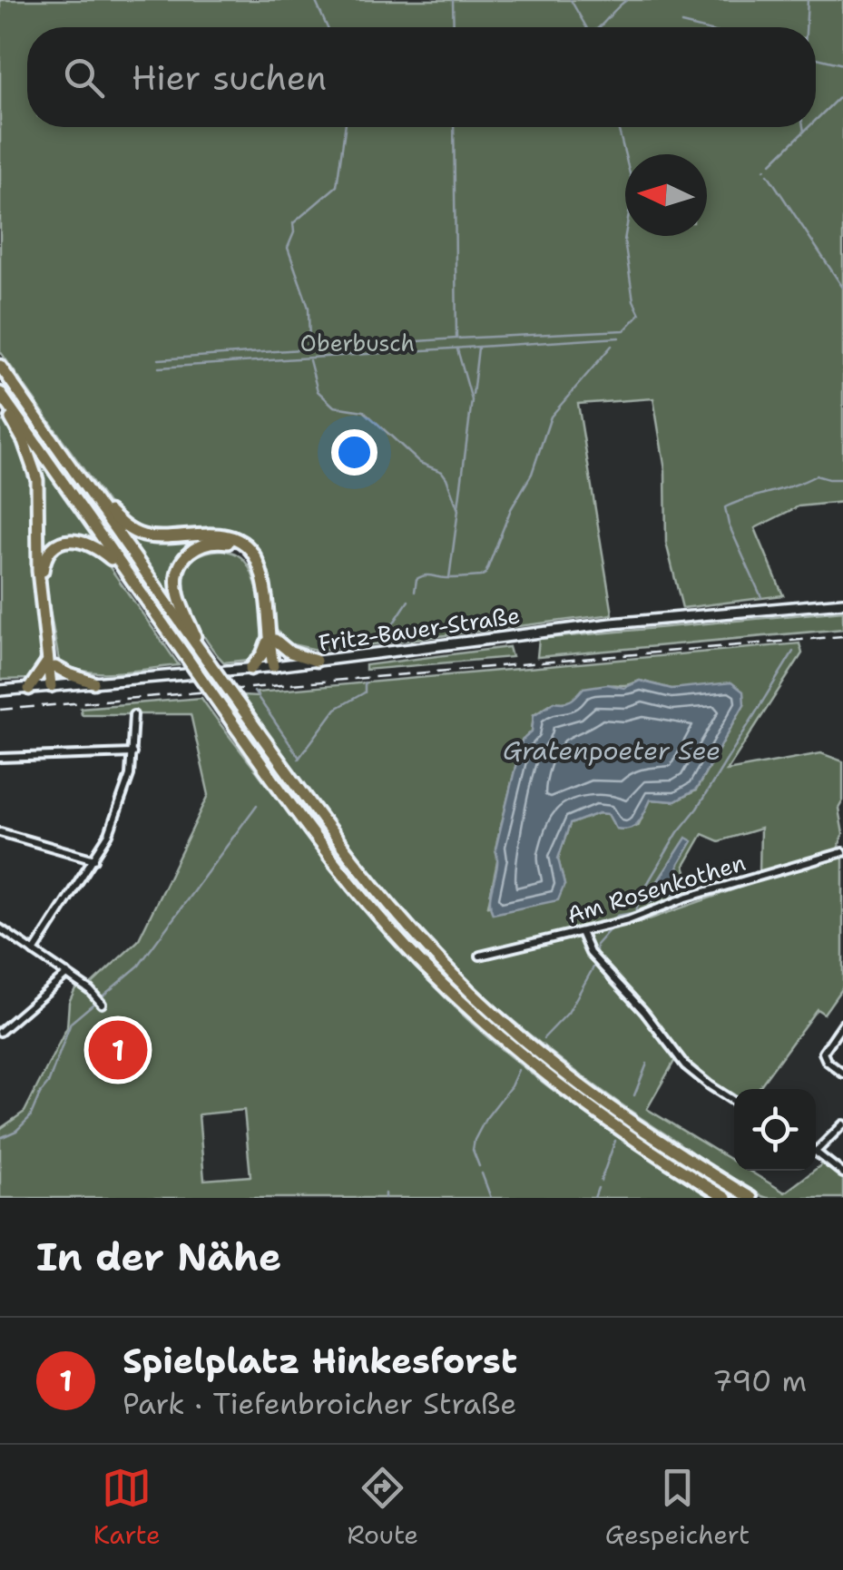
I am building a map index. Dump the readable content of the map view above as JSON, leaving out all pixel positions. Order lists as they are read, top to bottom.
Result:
{
  "streets": {
    "main road": ["Fritz-Bauer-Straße"],
    "street": ["Am Rosenkothen"]
  },
  "water": ["Gratenpoeter See"],
  "parks": ["Oberbusch"],
  "north": "left",
  "page": {
    "search": "Hier suchen",
    "pins": "1",
    "heading": "In der Nähe",
    "list": [
      {
        "mark": "1",
        "name": "Spielplatz Hinkesforst",
        "note": "Park · Tiefenbroicher Straße",
        "value": "790 m"
      }
    ],
    "nav": ["Karte", "Route", "Gespeichert"]
  }
}
